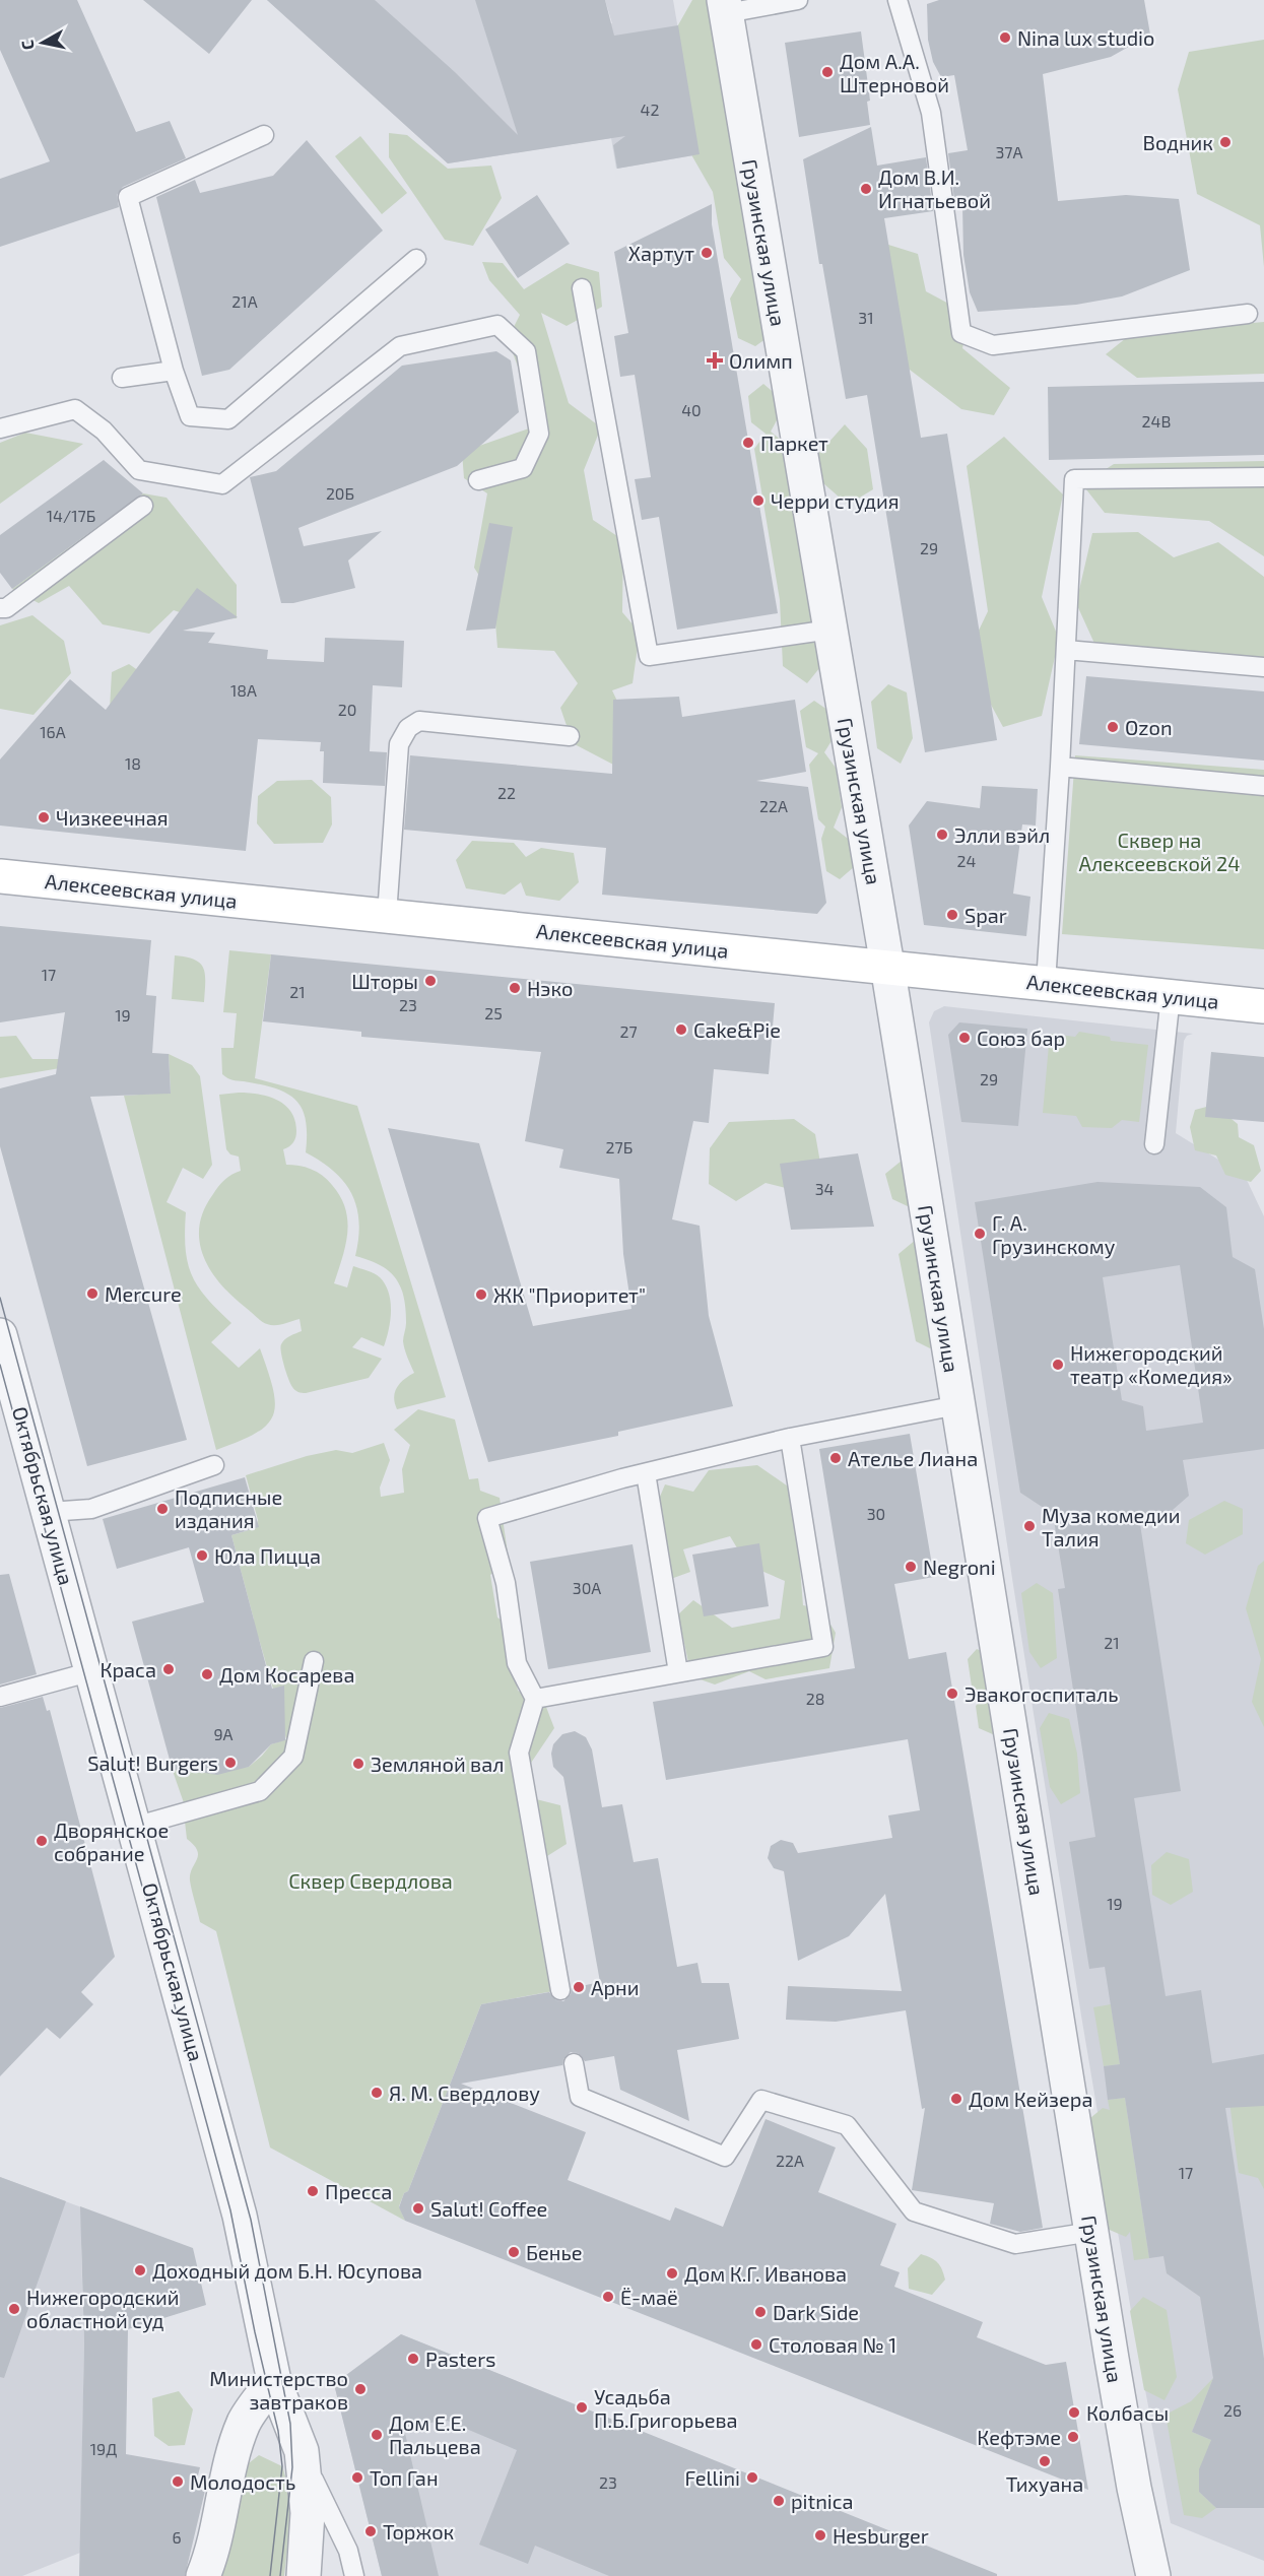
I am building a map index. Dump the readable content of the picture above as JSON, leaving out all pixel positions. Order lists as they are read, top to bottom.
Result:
{
  "streets": {
    "street": ["Грузинская улица", "Алексеевская улица", "Октябрьская улица"]
  },
  "crossings": [
    ["Грузинская улица", "Алексеевская улица"]
  ],
  "parks": ["Сквер на Алексеевской 24", "Сквер Свердлова"],
  "places": {
    "other": [
      "Nina lux studio",
      "Дом А.А. Штерновой",
      "Водник",
      "Дом В.И. Игнатьевой",
      "Хартут",
      "Паркет",
      "Черри студия",
      "Ozon",
      "Чизкеечная",
      "Элли вэйл",
      "Spar",
      "Шторы",
      "Нэко",
      "Cake&Pie",
      "Союз бар",
      "Г. А. Грузинскому",
      "Mercure",
      "ЖК \"Приоритет\"",
      "Нижегородский театр «Комедия»",
      "Ателье Лиана",
      "Подписные издания",
      "Муза комедии Талия",
      "Юла Пицца",
      "Negroni",
      "Краса",
      "Дом Косарева",
      "Эвакогоспиталь",
      "Salut! Burgers",
      "Земляной вал",
      "Дворянское собрание",
      "Арни",
      "Я. М. Свердлову",
      "Дом Кейзера",
      "Пресса",
      "Salut! Coffee",
      "Бенье",
      "Доходный дом Б.Н. Юсупова",
      "Дом К.Г. Иванова",
      "Ё-маё",
      "Нижегородский областной суд",
      "Dark Side",
      "Столовая № 1",
      "Pasters",
      "Министерство завтраков",
      "Усадьба П.Б.Григорьева",
      "Колбасы",
      "Дом Е.Е. Пальцева",
      "Кефтэме",
      "Тихуана",
      "Топ Ган",
      "Fellini",
      "Молодость",
      "pitnica",
      "Торжок",
      "Hesburger"
    ],
    "health": ["Олимп"]
  },
  "house_numbers": [
    "42",
    "37А",
    "21А",
    "31",
    "40",
    "24В",
    "20Б",
    "14/17Б",
    "29",
    "18А",
    "20",
    "16А",
    "18",
    "22",
    "22А",
    "24",
    "17",
    "21",
    "23",
    "25",
    "19",
    "27",
    "29",
    "27Б",
    "34",
    "30",
    "30А",
    "21",
    "28",
    "9А",
    "19",
    "22А",
    "17",
    "26",
    "19Д",
    "23",
    "6"
  ],
  "north": "left"
}
